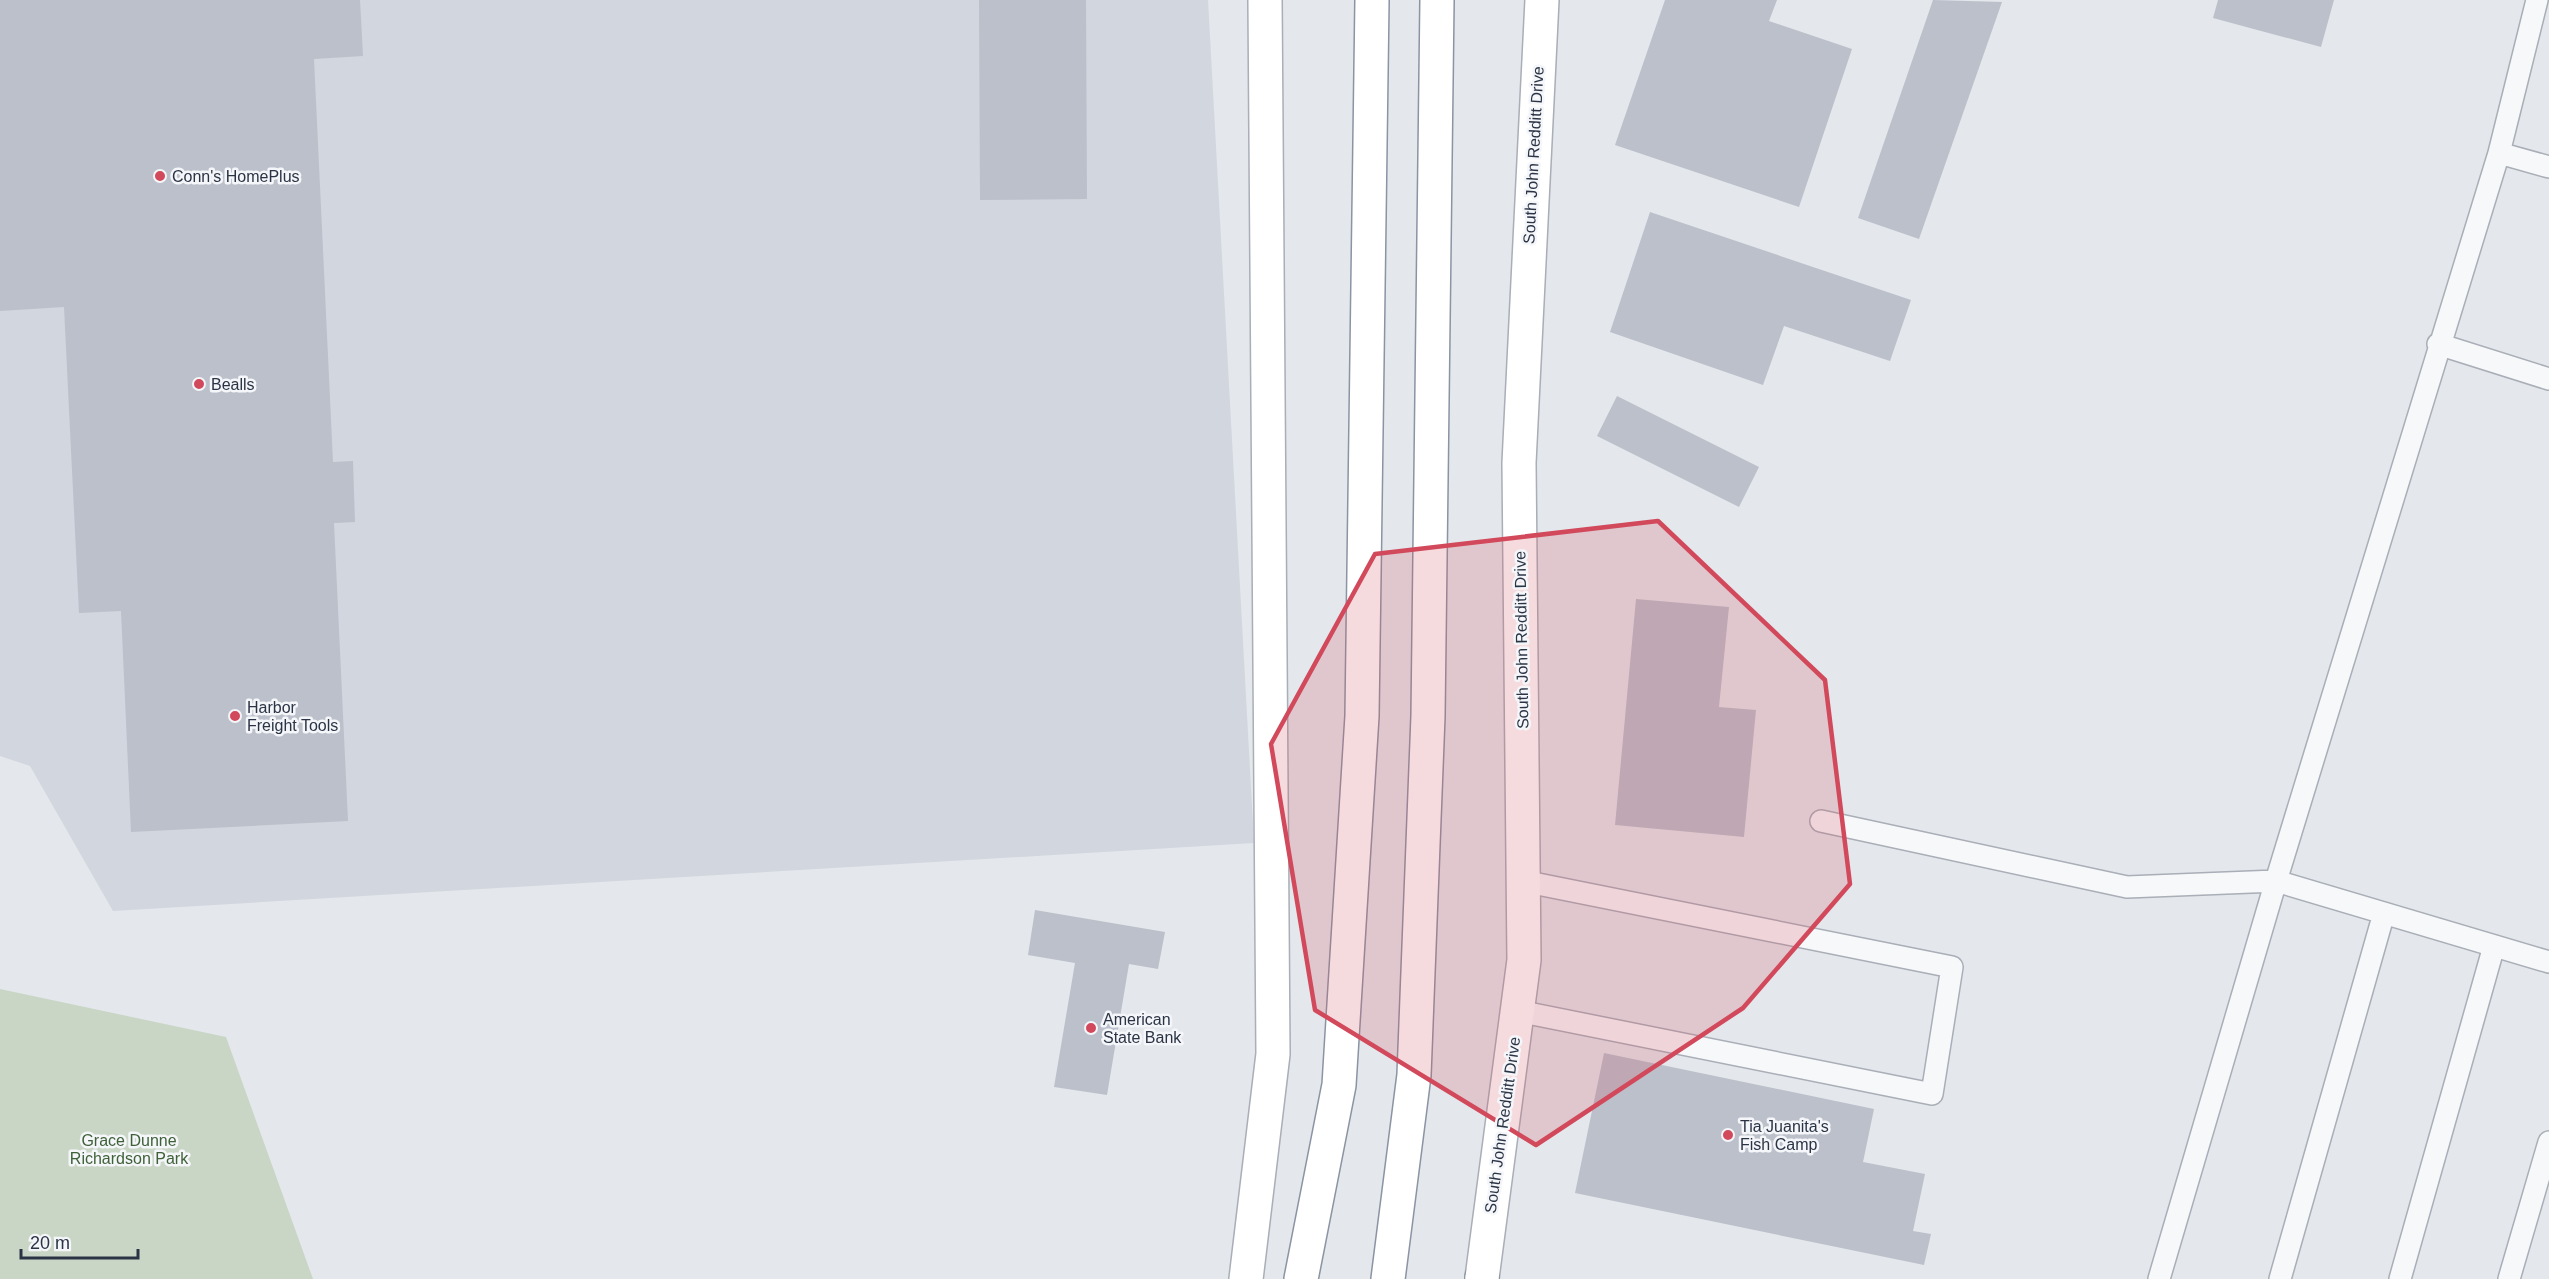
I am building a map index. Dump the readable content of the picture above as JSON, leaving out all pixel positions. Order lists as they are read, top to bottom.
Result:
{
  "streets": {
    "main road": ["South John Redditt Drive"]
  },
  "parks": ["Grace Dunne Richardson Park"],
  "places": [
    "Conn's HomePlus",
    "Bealls",
    "Harbor Freight Tools",
    "American State Bank",
    "Tia Juanita's Fish Camp"
  ],
  "scale_bar": "20 m"
}
